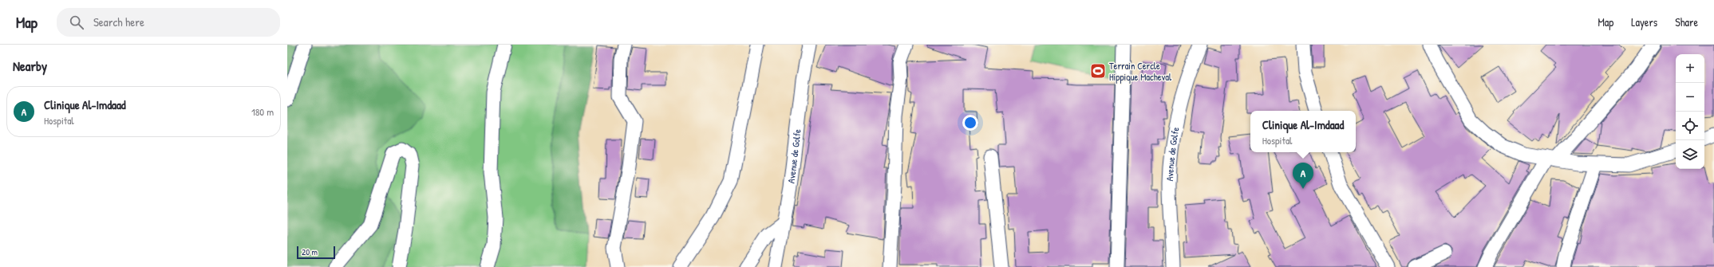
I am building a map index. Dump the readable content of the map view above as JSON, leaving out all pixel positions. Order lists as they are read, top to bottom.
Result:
{
  "streets": {
    "street": ["Avenue de Golfe"]
  },
  "places": {
    "sports": ["Terrain Cercle Hippique Macheval"]
  },
  "scale_bar": "20 m",
  "page": {
    "header": "Map",
    "search": "Search here",
    "nav": ["Map", "Layers", "Share"],
    "heading": "Nearby",
    "map_buttons": ["+", "−"],
    "list": [
      {
        "mark": "A",
        "name": "Clinique Al-Imdaad",
        "note": "Hospital",
        "value": "180 m"
      }
    ],
    "popup": ["Clinique Al-Imdaad", "Hospital"],
    "pins": "A",
    "scale": "20 m"
  }
}
